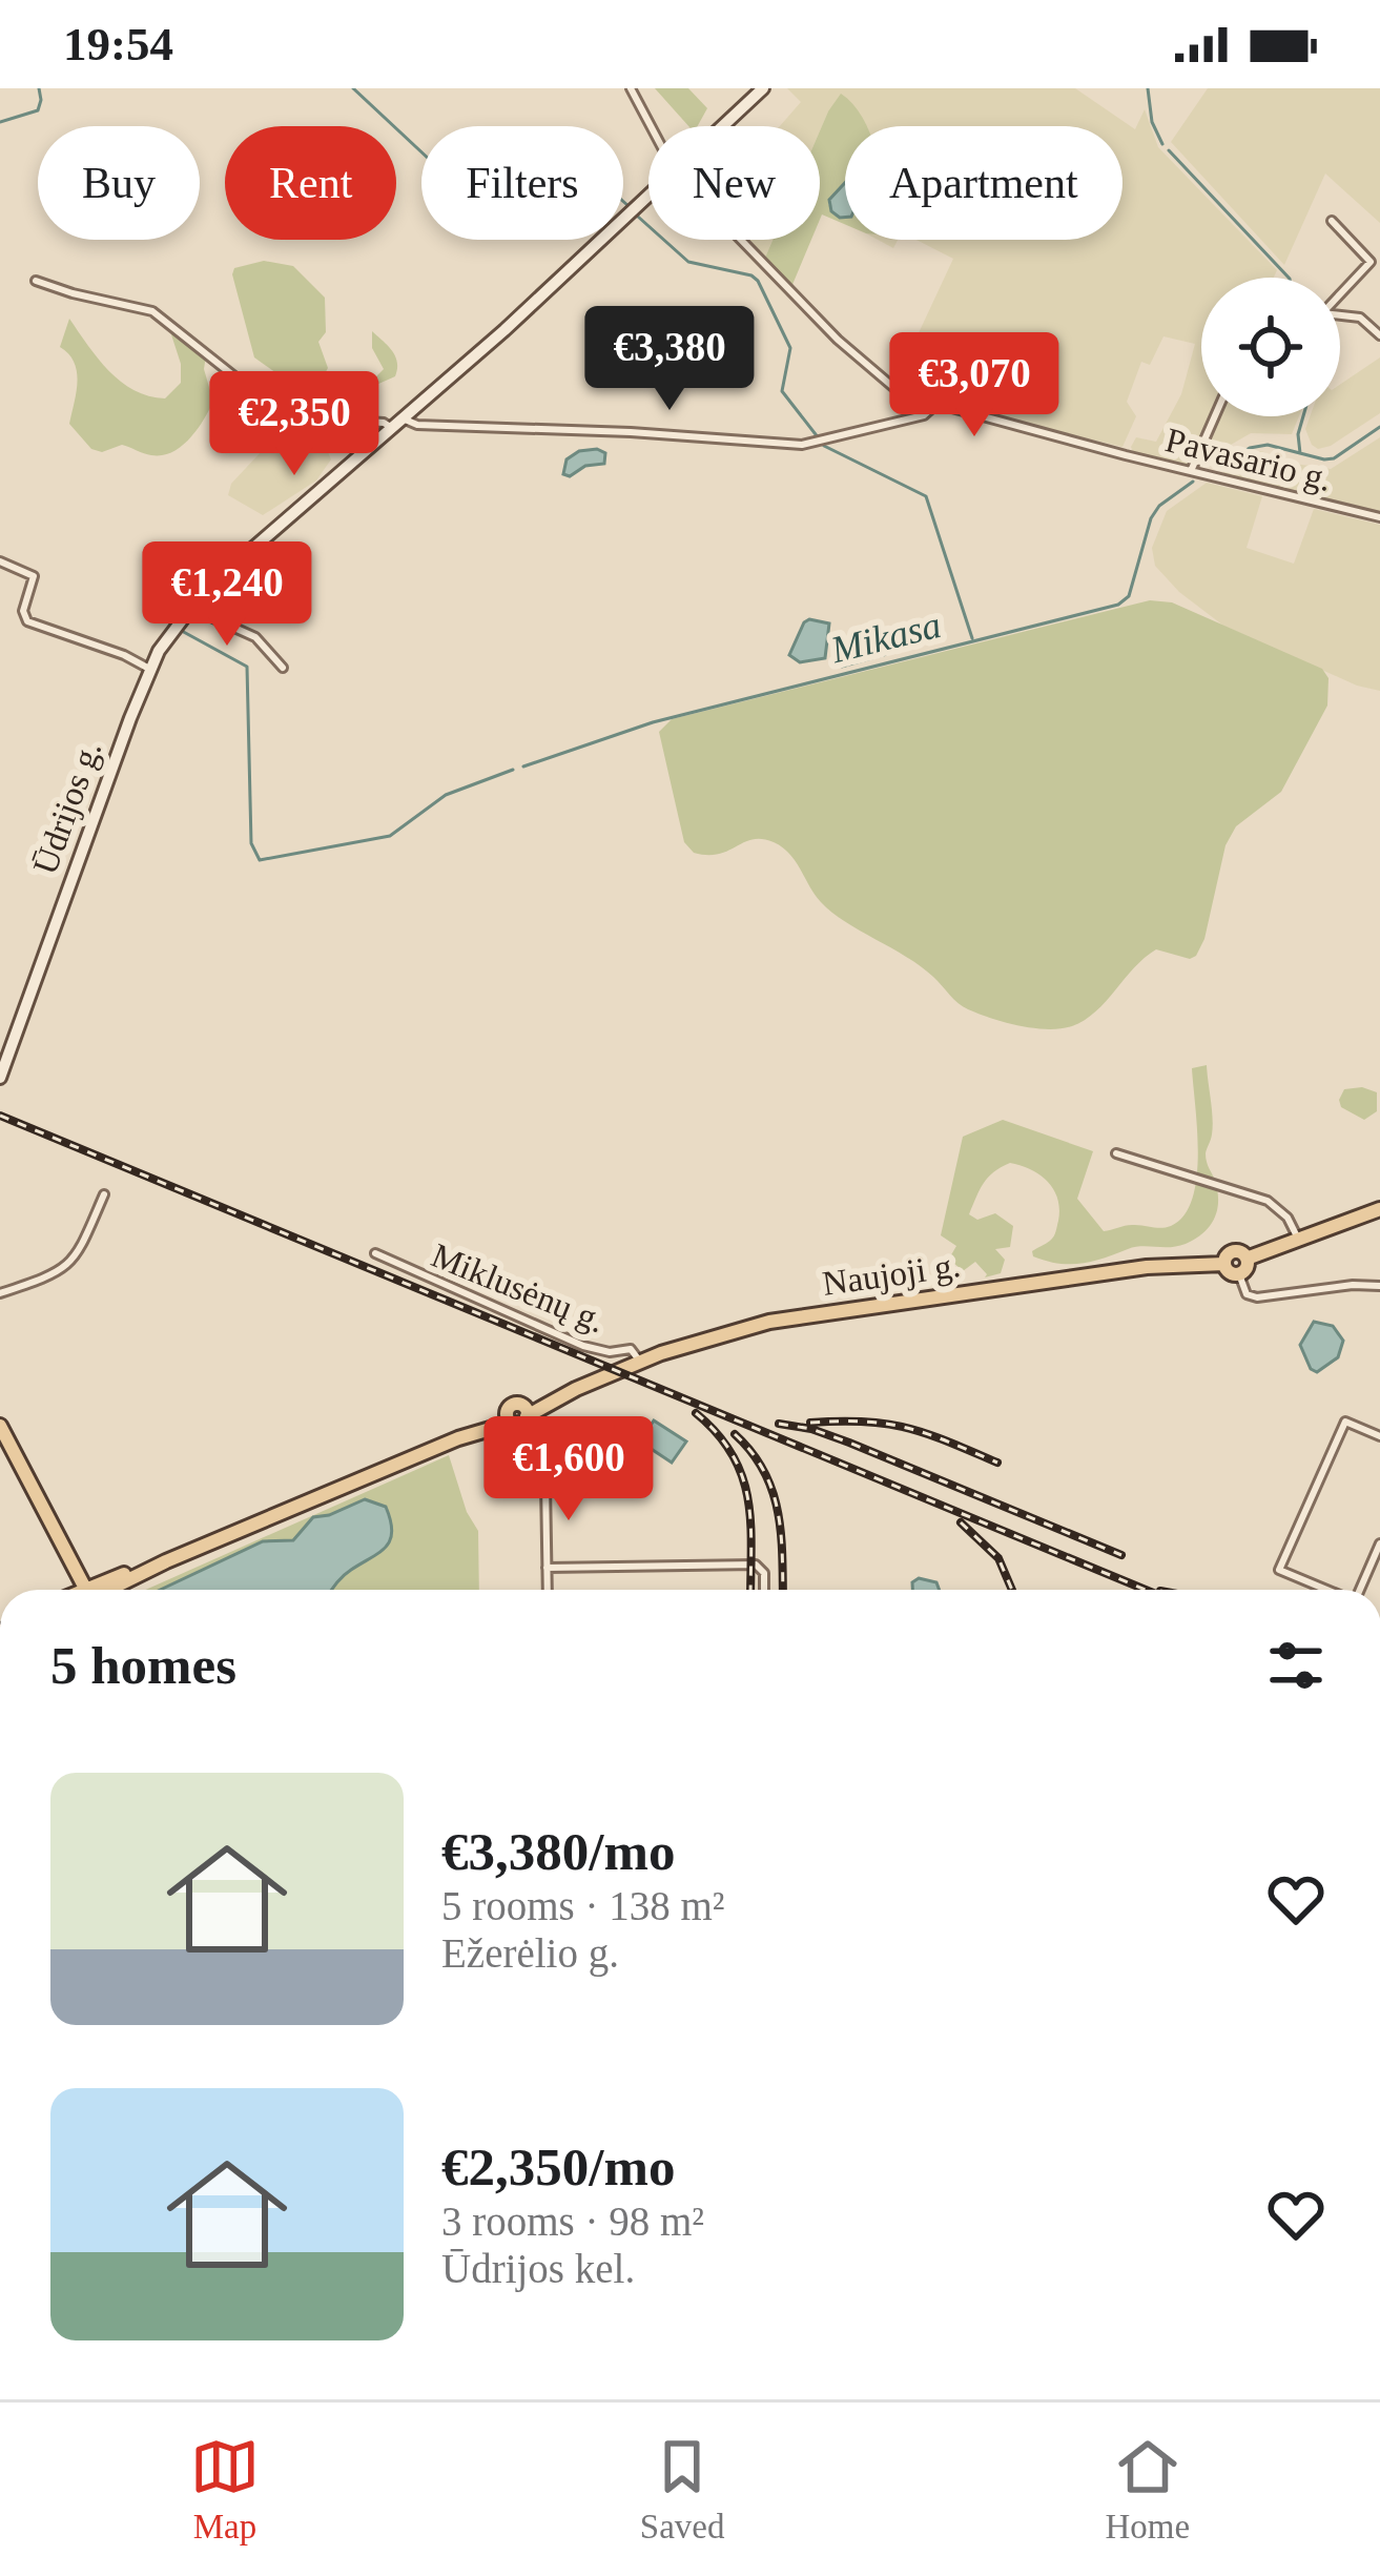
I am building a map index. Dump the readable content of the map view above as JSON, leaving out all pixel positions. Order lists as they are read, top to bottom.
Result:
{
  "streets": {
    "main road": ["Ūdrijos g.", "Naujoji g."],
    "street": ["Pavasario g.", "Miklusėnų g."]
  },
  "crossings": [
    ["Naujoji g.", "Miklusėnų g."]
  ],
  "water": ["Mikasa"],
  "page": {
    "status": "19:54",
    "chip": [
      "Buy",
      "Rent",
      "Filters",
      "New",
      "Apartment"
    ],
    "price": [
      "€3,380",
      "€3,070",
      "€2,350",
      "€1,240",
      "€1,600"
    ],
    "heading": "5 homes",
    "list": [
      {
        "name": "€3,380/mo",
        "note": "5 rooms · 138 m² · Ežerėlio g."
      },
      {
        "name": "€2,350/mo",
        "note": "3 rooms · 98 m² · Ūdrijos kel."
      }
    ],
    "tabs": ["Map", "Saved", "Home"]
  }
}
